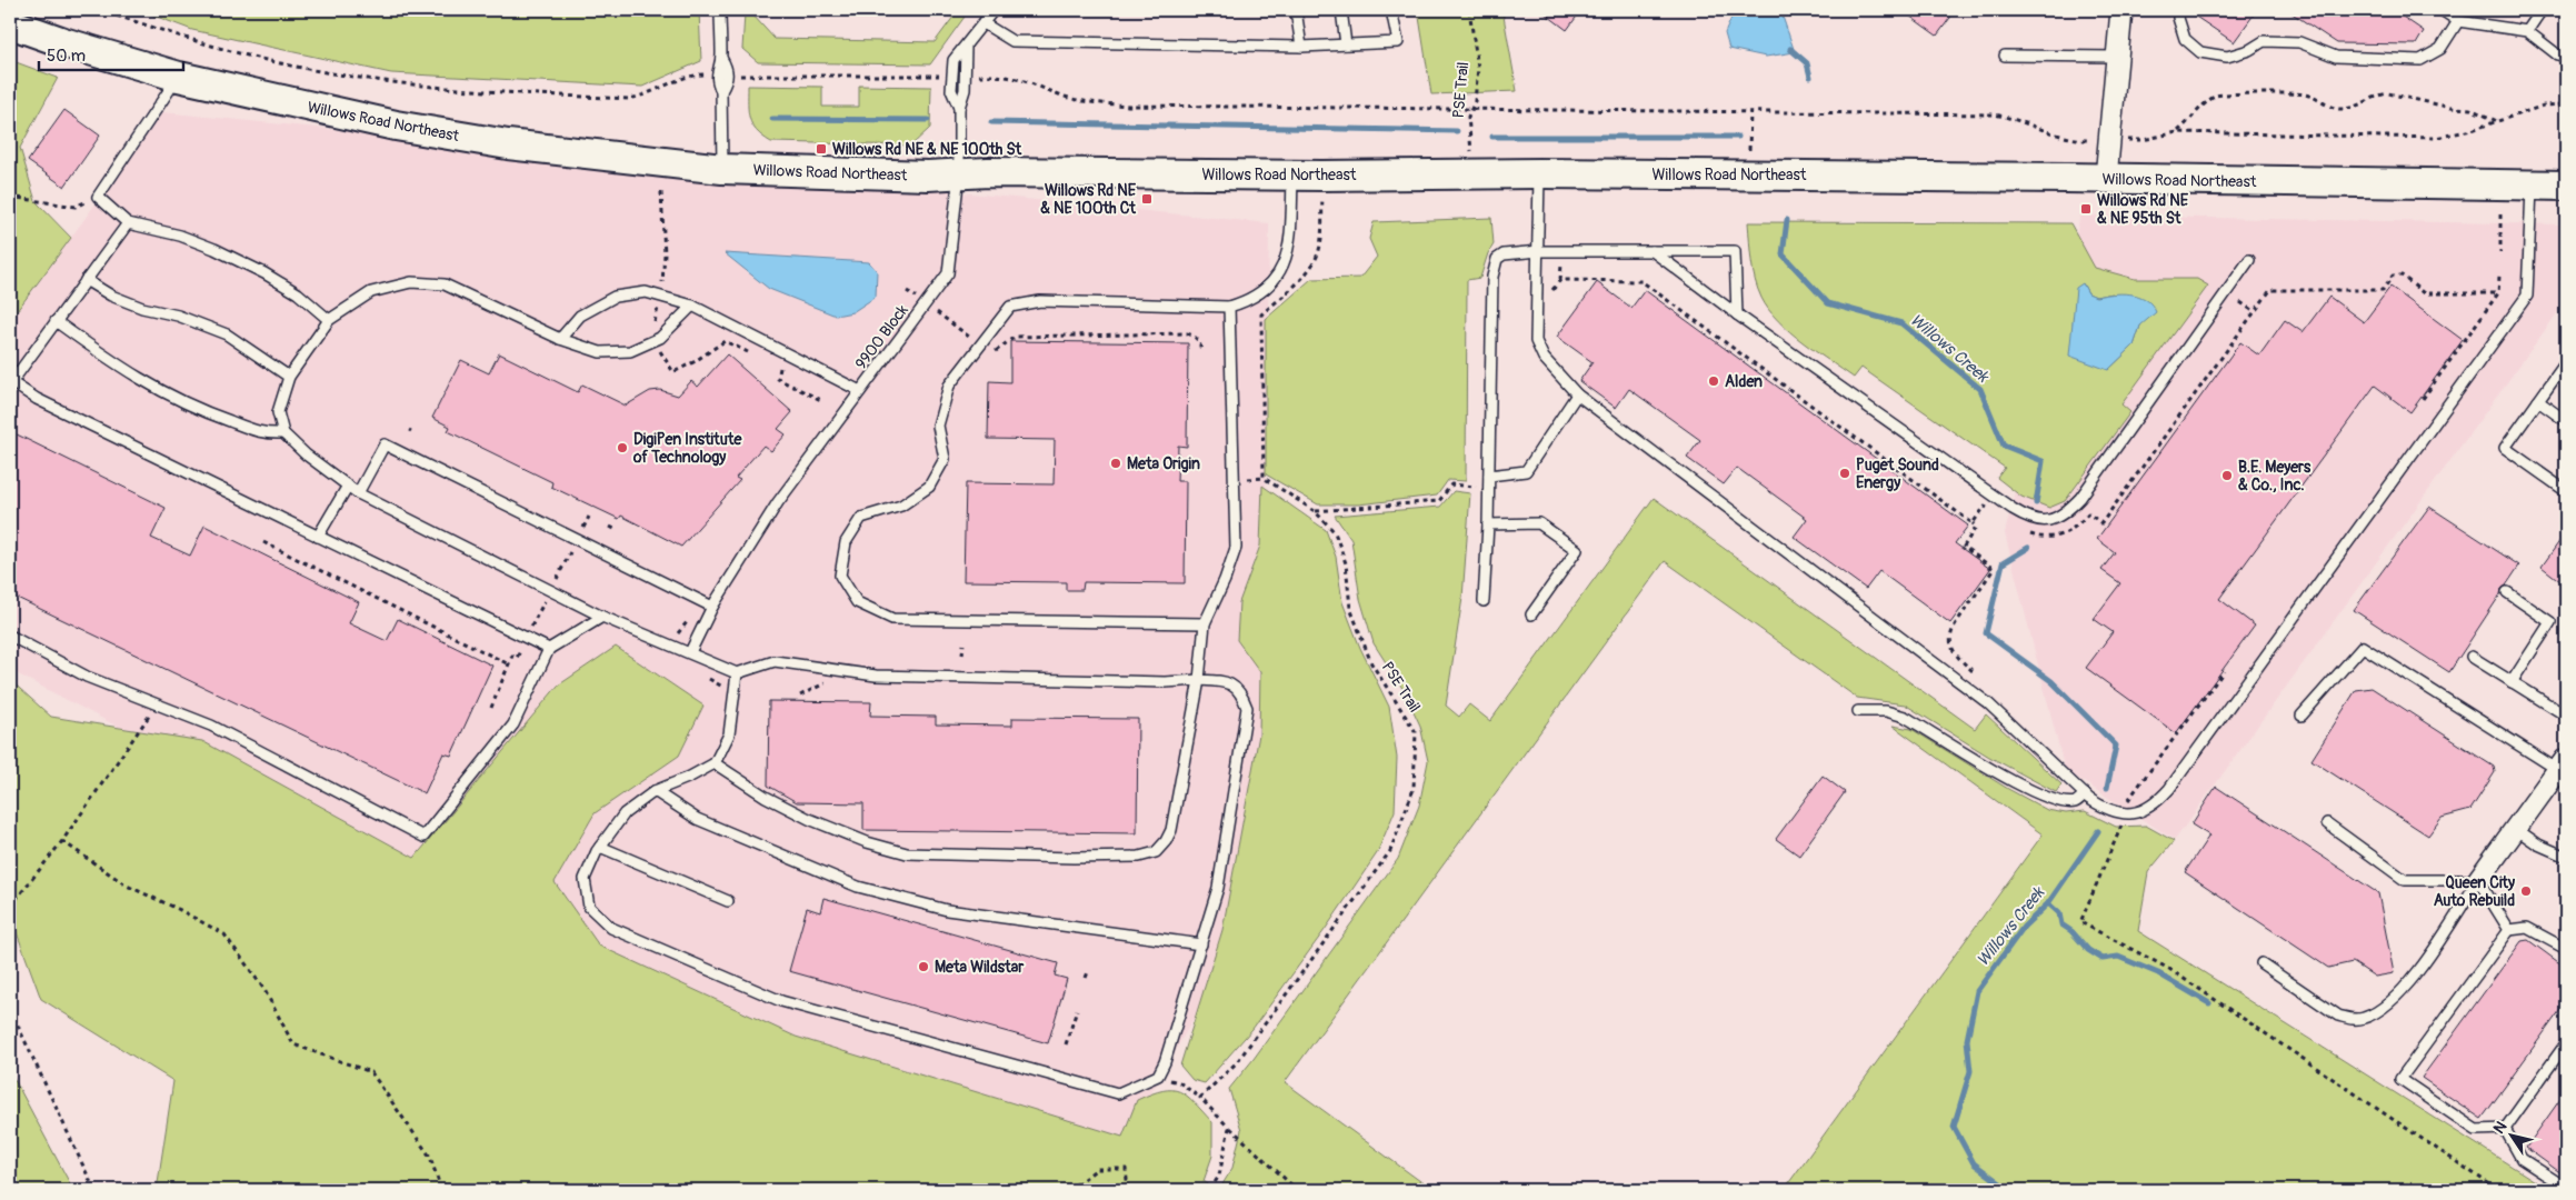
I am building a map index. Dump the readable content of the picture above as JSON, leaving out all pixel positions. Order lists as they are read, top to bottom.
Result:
{
  "streets": {
    "main road": ["Willows Road Northeast"],
    "lane": ["9900 Block"],
    "path": ["PSE Trail"]
  },
  "crossings": [
    ["PSE Trail", "Willows Road Northeast"],
    ["Willows Road Northeast", "9900 Block"]
  ],
  "water": ["Willows Creek"],
  "places": {
    "transit": ["Willows Rd NE & NE 100th St", "Willows Rd NE & NE 100th Ct", "Willows Rd NE & NE 95th St"],
    "other": [
      "Alden",
      "DigiPen Institute of Technology",
      "Meta Origin",
      "Puget Sound Energy",
      "B.E. Meyers & Co., Inc.",
      "Queen City Auto Rebuild",
      "Meta Wildstar"
    ]
  },
  "scale_bar": "50 m",
  "north": "top left"
}
